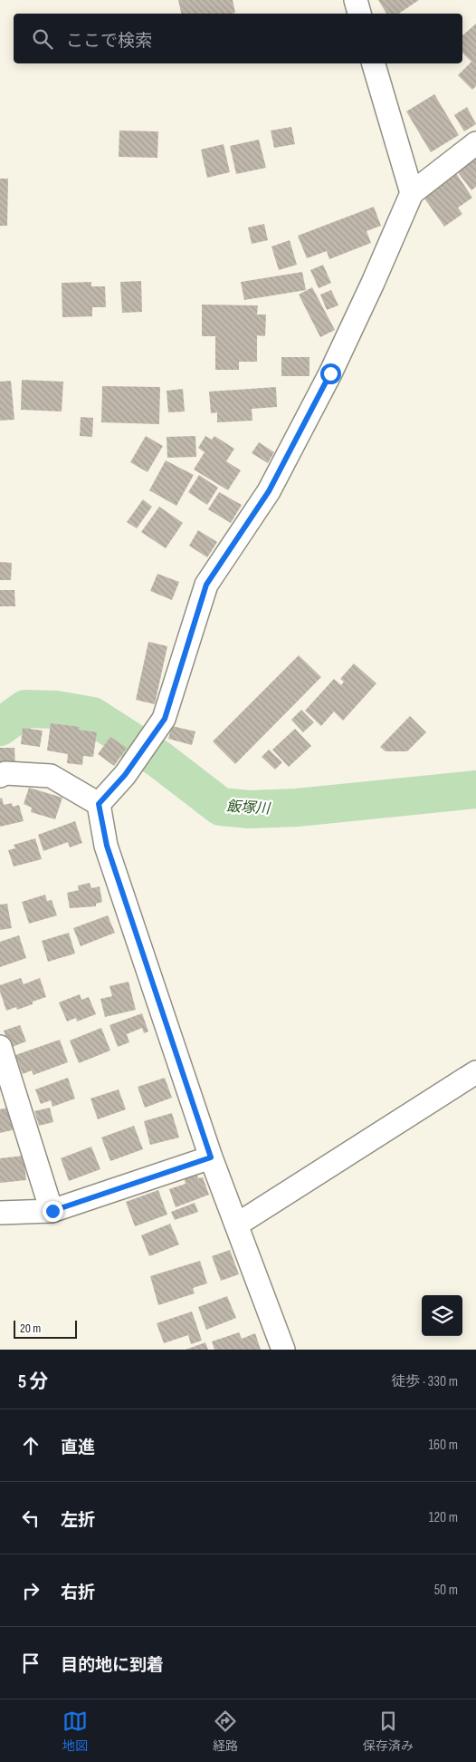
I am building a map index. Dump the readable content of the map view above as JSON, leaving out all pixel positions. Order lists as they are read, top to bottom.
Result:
{
  "water": ["飯塚川"],
  "scale_bar": "20 m",
  "page": {
    "search": "ここで検索",
    "scale": "20 m",
    "heading": ["5 分", "徒歩 · 330 m"],
    "list": [
      ["直進", "160 m"],
      ["左折", "120 m"],
      ["右折", "50 m"],
      "目的地に到着"
    ],
    "nav": ["地図", "経路", "保存済み"]
  }
}
